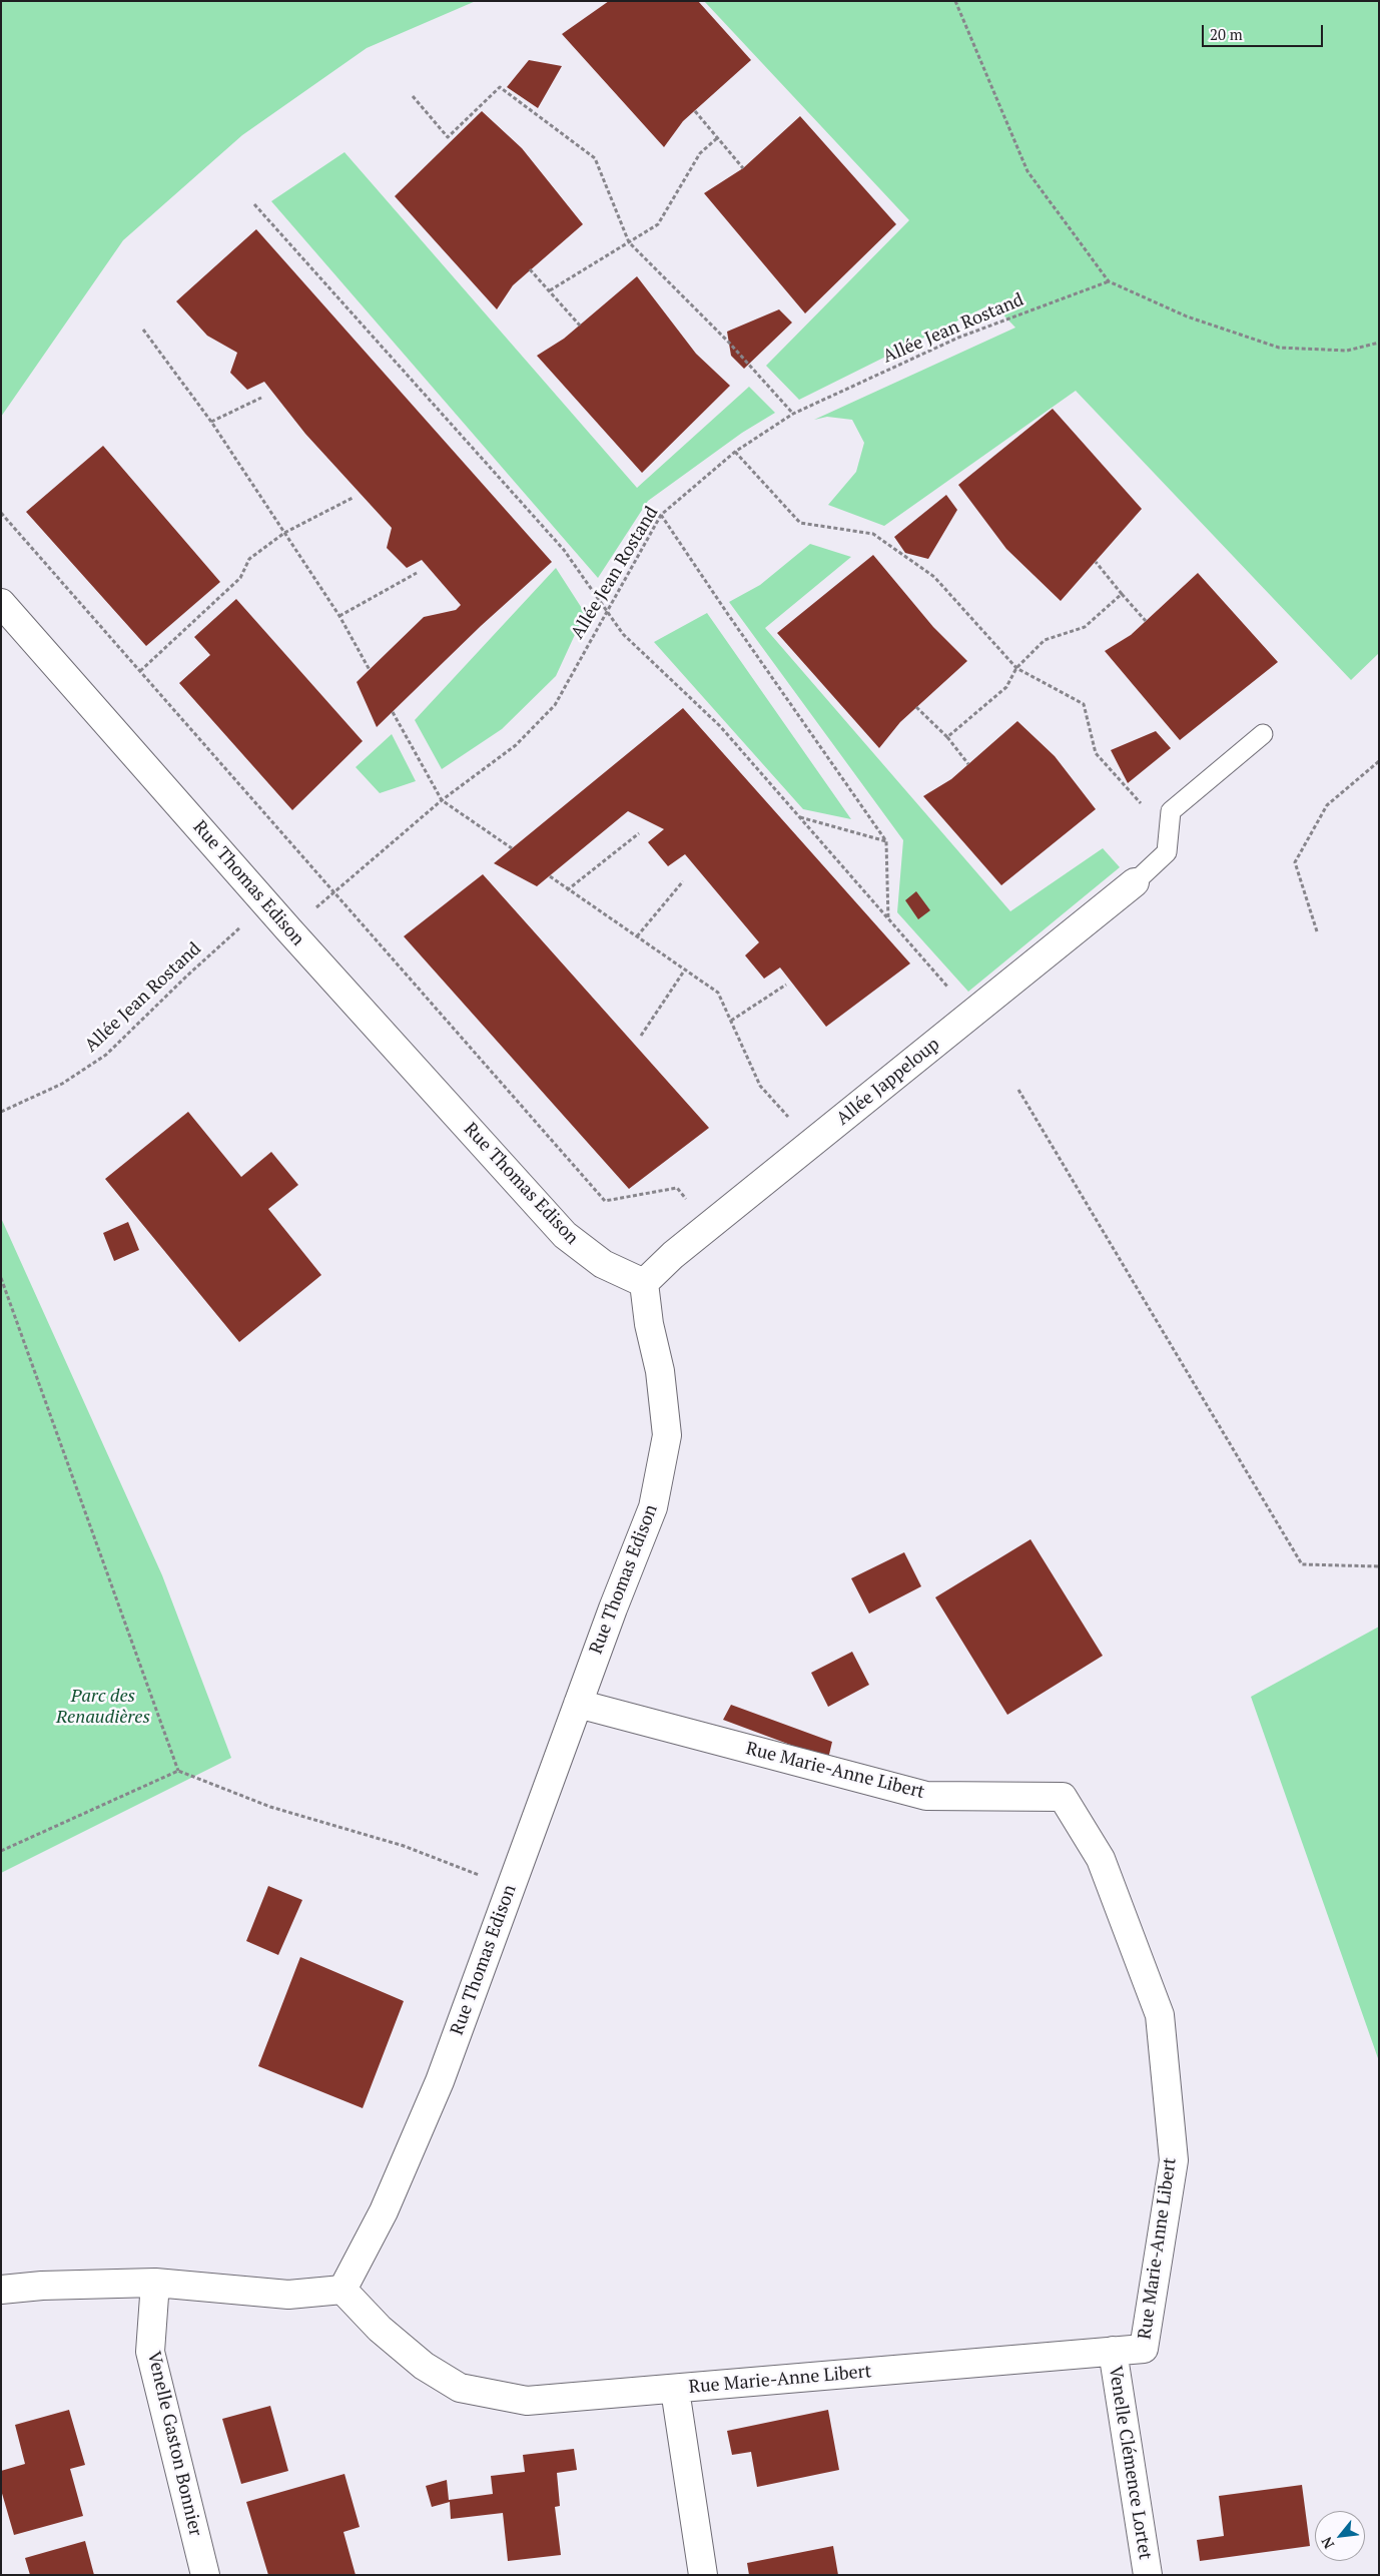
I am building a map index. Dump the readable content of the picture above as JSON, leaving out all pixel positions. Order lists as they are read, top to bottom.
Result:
{
  "streets": {
    "street": [
      "Rue Thomas Edison",
      "Allée Jappeloup",
      "Rue Marie-Anne Libert",
      "Venelle Gaston Bonnier",
      "Venelle Clémence Lortet"
    ],
    "path": ["Allée Jean Rostand"]
  },
  "crossings": [
    ["Allée Jean Rostand", "Rue Thomas Edison"],
    ["Rue Thomas Edison", "Allée Jappeloup"],
    ["Rue Thomas Edison", "Rue Marie-Anne Libert"],
    ["Rue Marie-Anne Libert", "Venelle Clémence Lortet"]
  ],
  "parks": ["Parc des Renaudières"],
  "scale_bar": "20 m",
  "north": "bottom left"
}
